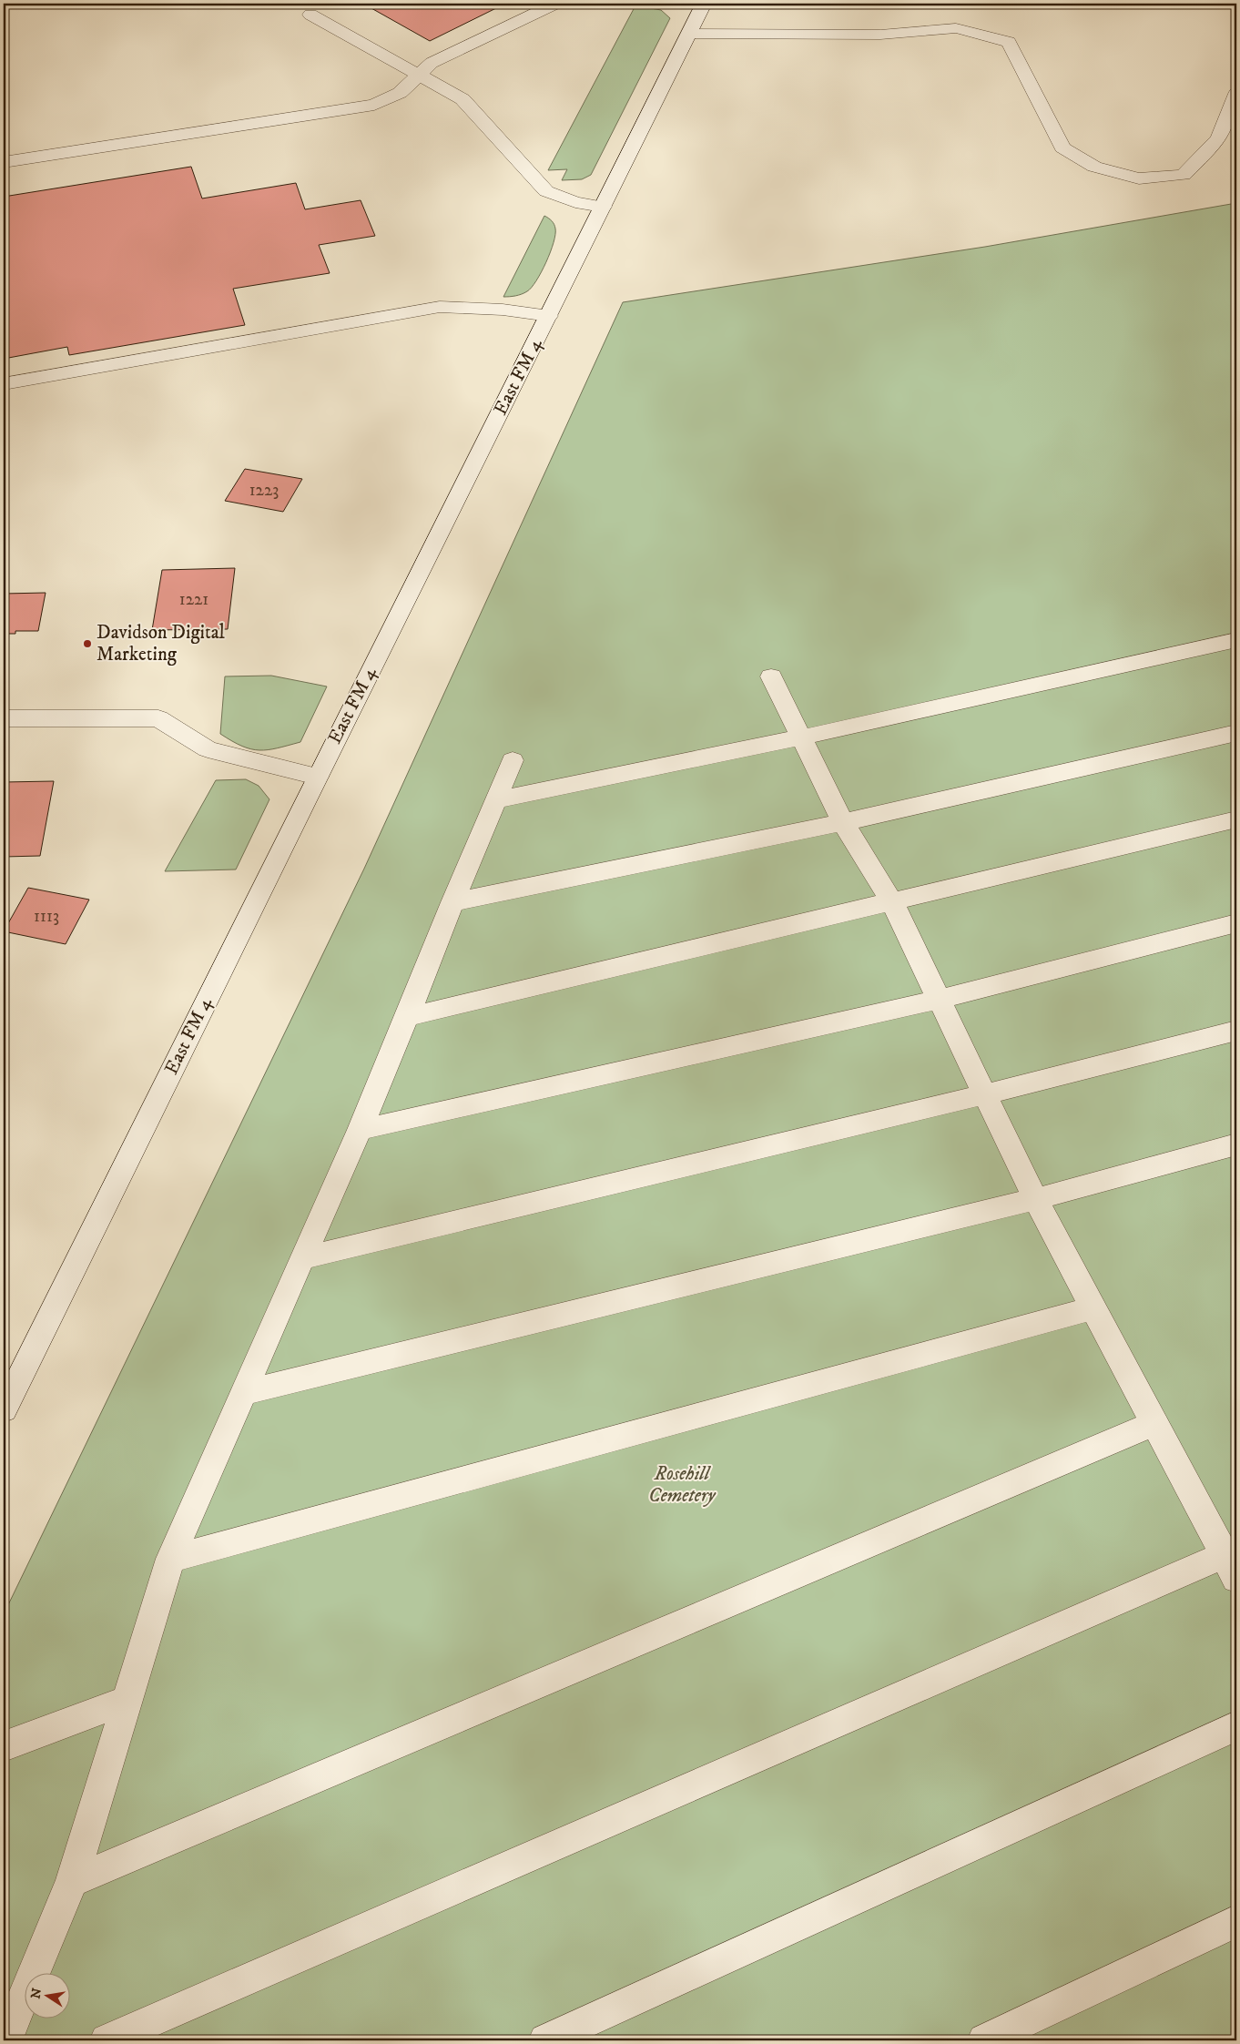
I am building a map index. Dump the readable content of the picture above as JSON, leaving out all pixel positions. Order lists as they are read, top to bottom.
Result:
{
  "streets": {
    "main road": ["East FM 4"]
  },
  "parks": ["Rosehill Cemetery"],
  "places": ["Davidson Digital Marketing"],
  "house_numbers": ["1223", "1221", "1113"],
  "north": "left"
}
